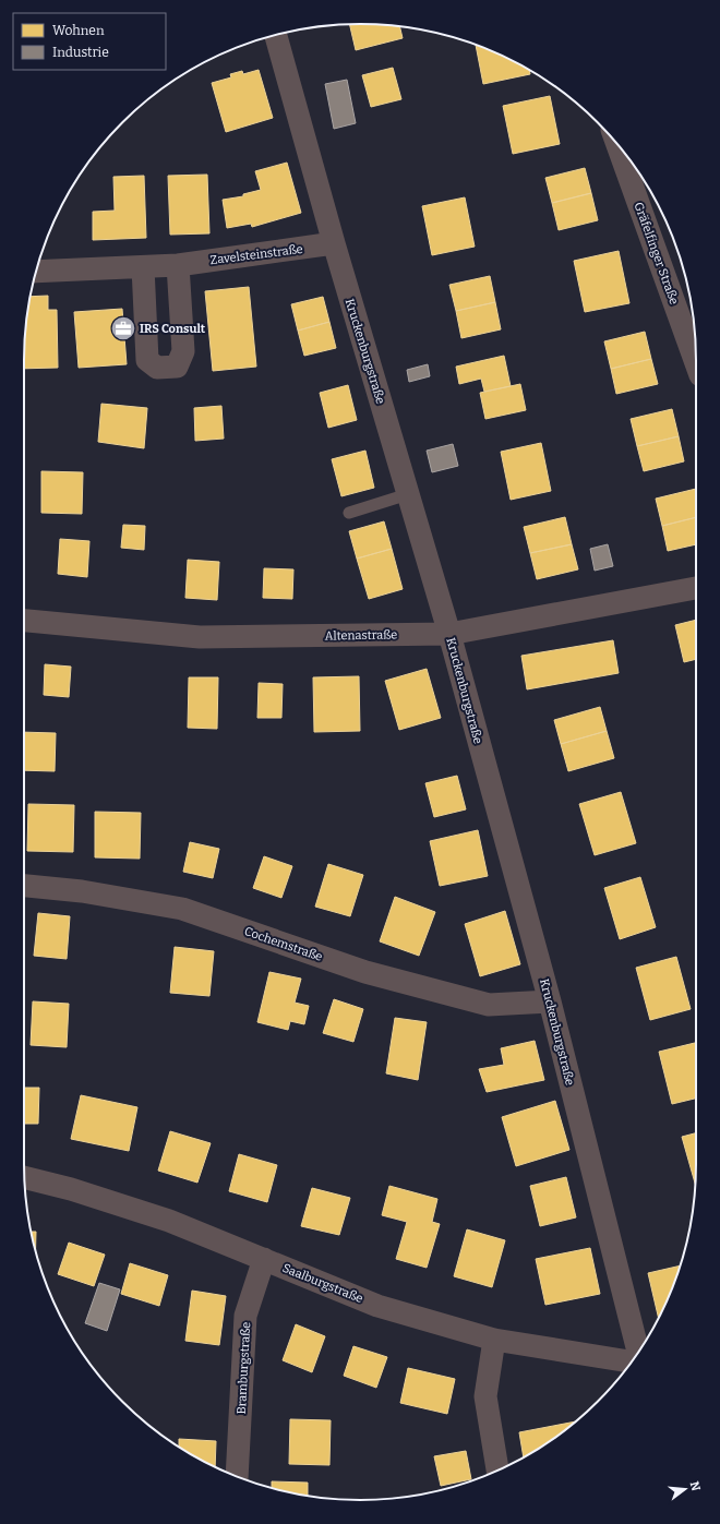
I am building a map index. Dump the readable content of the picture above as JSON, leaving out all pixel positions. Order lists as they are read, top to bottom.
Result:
{
  "streets": {
    "street": [
      "Gräfelfinger Straße",
      "Zavelsteinstraße",
      "Kruckenburgstraße",
      "Altenastraße",
      "Cochemstraße",
      "Saalburgstraße",
      "Bramburgstraße"
    ]
  },
  "crossings": [
    ["Zavelsteinstraße", "Kruckenburgstraße"],
    ["Kruckenburgstraße", "Altenastraße"],
    ["Kruckenburgstraße", "Cochemstraße"],
    ["Saalburgstraße", "Bramburgstraße"]
  ],
  "places": {
    "office": ["IRS Consult"]
  },
  "legend": ["Wohnen", "Industrie"],
  "north": "right"
}
